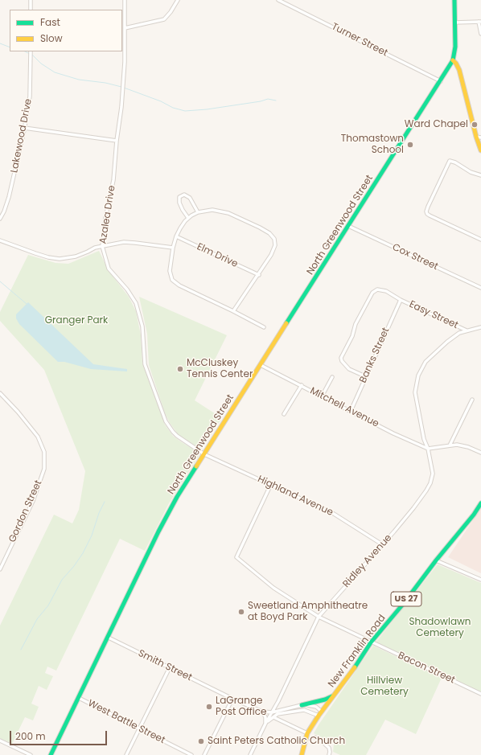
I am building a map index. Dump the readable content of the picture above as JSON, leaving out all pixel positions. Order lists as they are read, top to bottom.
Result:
{
  "streets": {
    "main road": ["North Greenwood Street", "US 27", "New Franklin Road"],
    "street": [
      "Turner Street",
      "Lakewood Drive",
      "Azalea Drive",
      "Elm Drive",
      "Cox Street",
      "Easy Street",
      "Banks Street",
      "Mitchell Avenue",
      "Highland Avenue",
      "Gordon Street",
      "Ridley Avenue",
      "Smith Street",
      "Bacon Street",
      "West Battle Street"
    ]
  },
  "crossings": [
    ["Turner Street", "North Greenwood Street"],
    ["Azalea Drive", "North Greenwood Street"],
    ["Azalea Drive", "Highland Avenue"],
    ["North Greenwood Street", "Cox Street"],
    ["North Greenwood Street", "Mitchell Avenue"],
    ["North Greenwood Street", "Highland Avenue"],
    ["North Greenwood Street", "Smith Street"],
    ["North Greenwood Street", "West Battle Street"],
    ["Easy Street", "Banks Street"],
    ["Easy Street", "Ridley Avenue"],
    ["Banks Street", "Mitchell Avenue"],
    ["Mitchell Avenue", "Ridley Avenue"],
    ["Highland Avenue", "Ridley Avenue"],
    ["Highland Avenue", "Bacon Street"],
    ["Ridley Avenue", "Smith Street"],
    ["Ridley Avenue", "Bacon Street"],
    ["US 27", "New Franklin Road"],
    ["New Franklin Road", "Bacon Street"]
  ],
  "parks": ["Granger Park", "Shadowlawn Cemetery", "Hillview Cemetery"],
  "places": [
    "Ward Chapel",
    "Thomastown School",
    "McCluskey Tennis Center",
    "Sweetland Amphitheatre at Boyd Park",
    "LaGrange Post Office",
    "Saint Peters Catholic Church"
  ],
  "legend": ["Fast", "Slow"],
  "scale_bar": "200 m"
}
